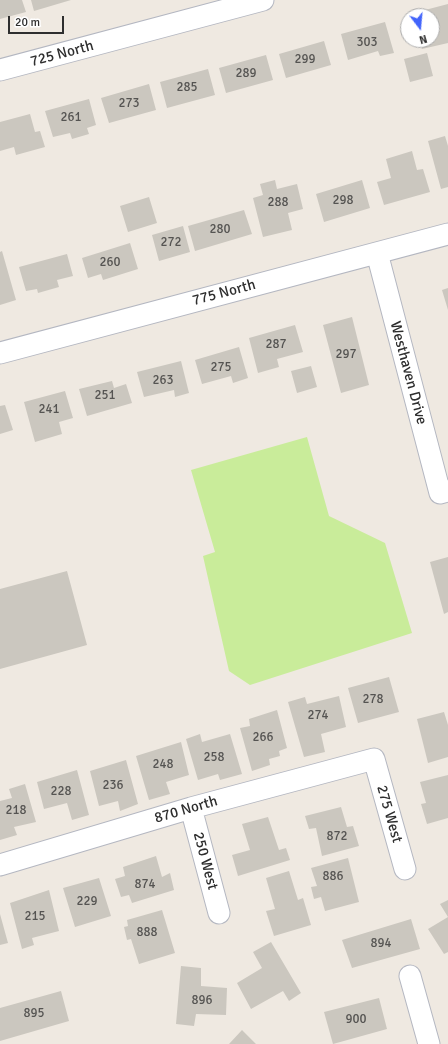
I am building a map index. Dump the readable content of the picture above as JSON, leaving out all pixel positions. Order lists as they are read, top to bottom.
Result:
{
  "streets": {
    "street": [
      "725 North",
      "775 North",
      "Westhaven Drive",
      "870 North",
      "275 West",
      "250 West"
    ]
  },
  "crossings": [
    ["775 North", "Westhaven Drive"],
    ["870 North", "275 West"],
    ["870 North", "250 West"]
  ],
  "house_numbers": [
    "303",
    "299",
    "289",
    "285",
    "273",
    "261",
    "298",
    "288",
    "280",
    "272",
    "260",
    "287",
    "297",
    "275",
    "263",
    "251",
    "241",
    "278",
    "274",
    "266",
    "258",
    "248",
    "236",
    "228",
    "218",
    "872",
    "886",
    "874",
    "229",
    "215",
    "888",
    "894",
    "896",
    "895",
    "900"
  ],
  "scale_bar": "20 m",
  "north": "bottom"
}
